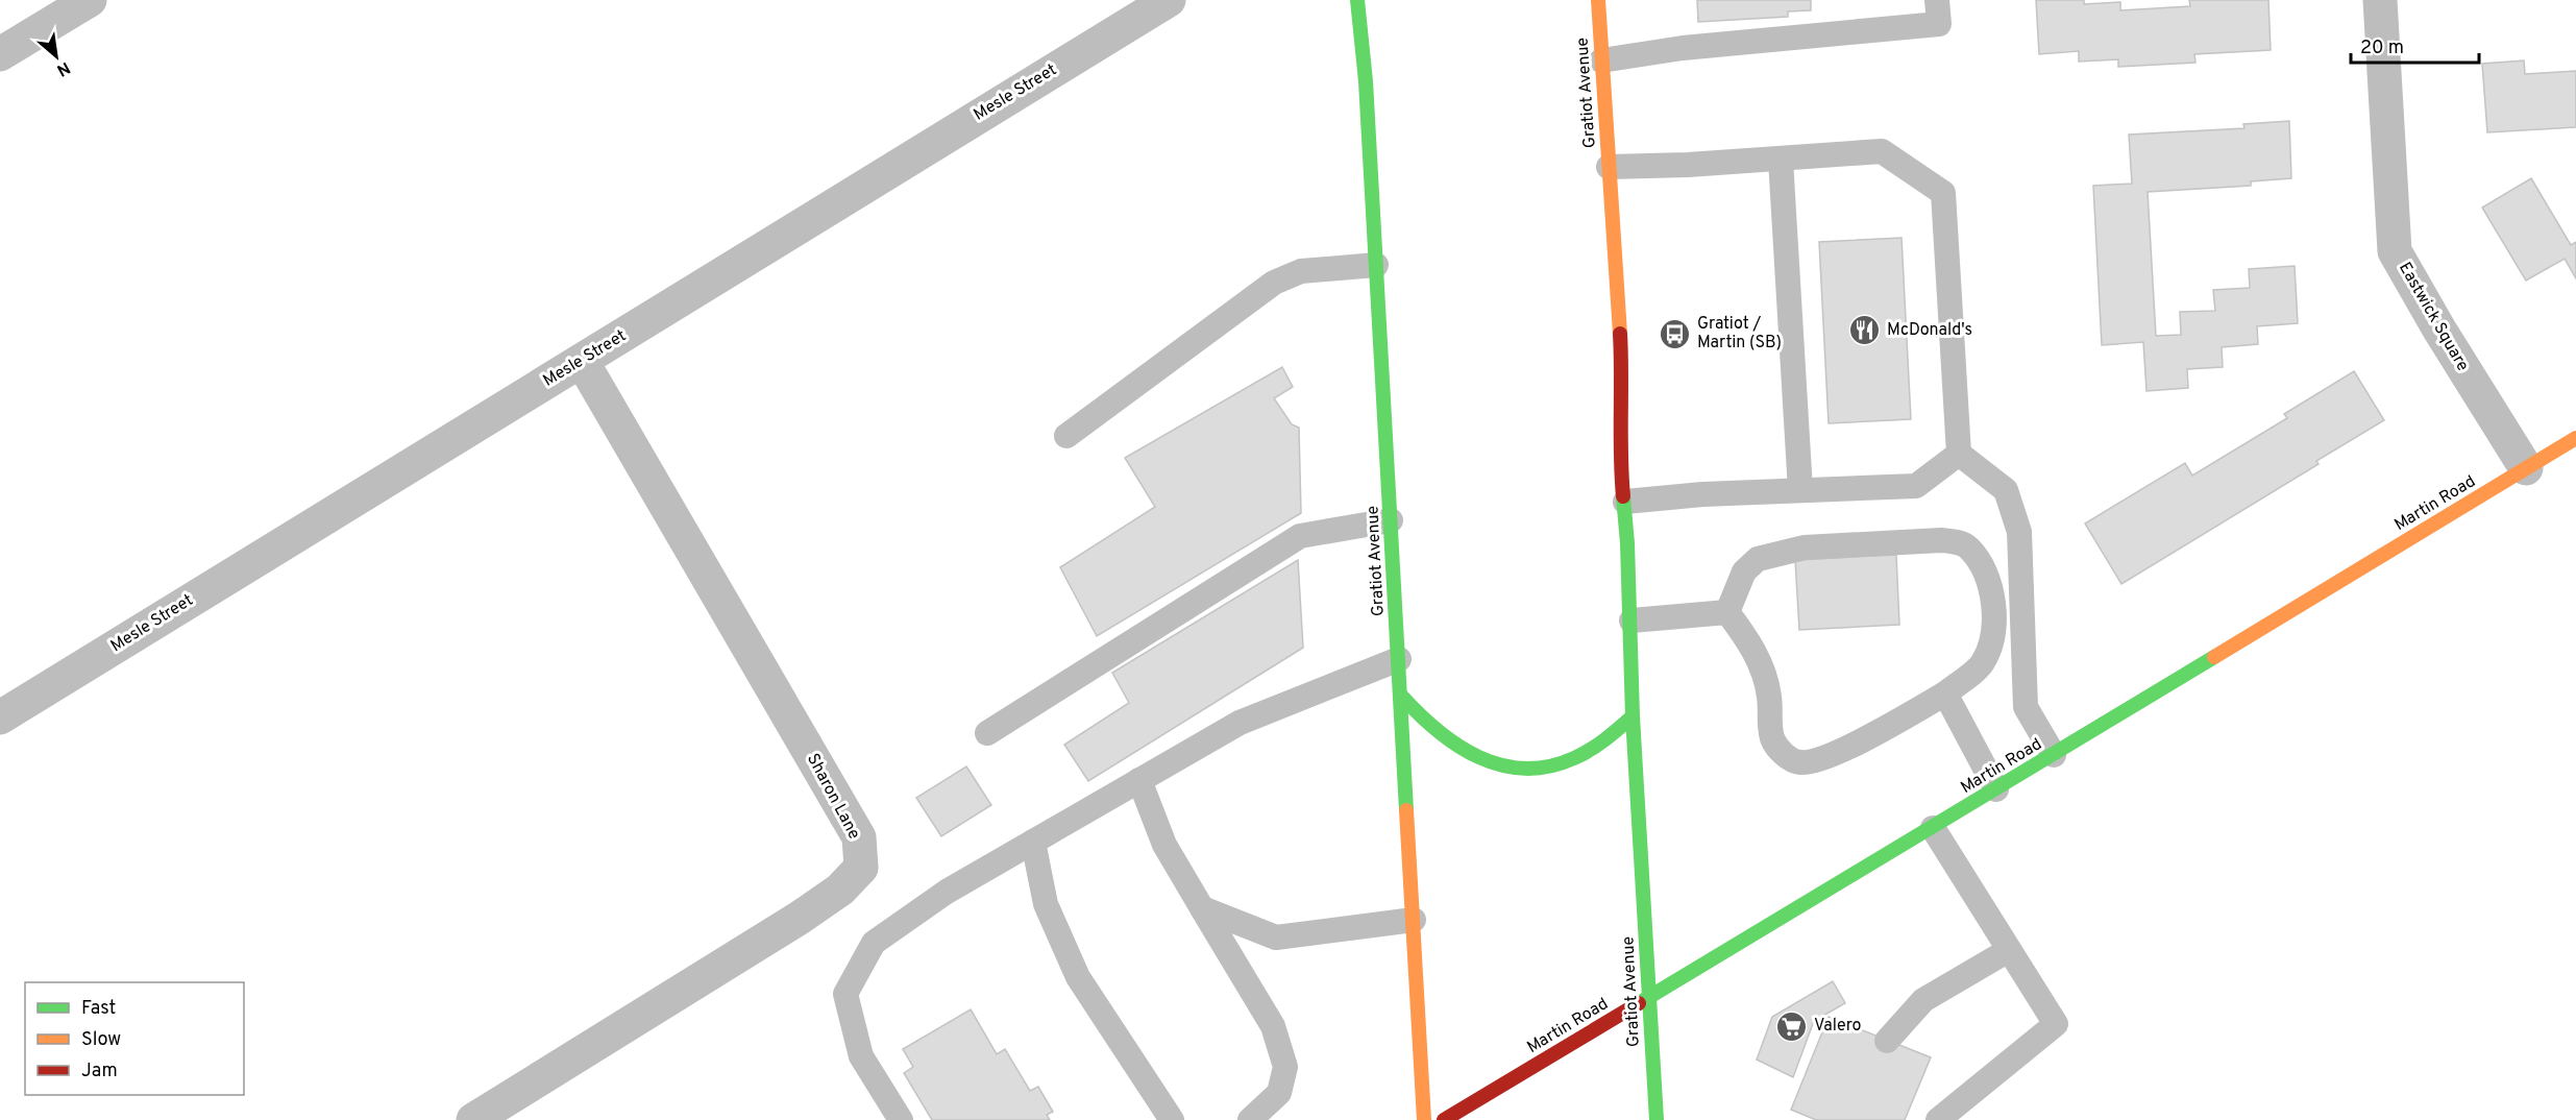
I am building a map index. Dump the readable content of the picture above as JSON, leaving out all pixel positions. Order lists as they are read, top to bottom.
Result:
{
  "streets": {
    "main road": ["Gratiot Avenue", "Martin Road"],
    "street": ["Mesle Street", "Eastwick Square", "Sharon Lane"]
  },
  "crossings": [
    ["Mesle Street", "Sharon Lane"],
    ["Gratiot Avenue", "Martin Road"],
    ["Eastwick Square", "Martin Road"]
  ],
  "places": {
    "restaurant": ["McDonald's"],
    "bus stop": ["Gratiot / Martin (SB)"],
    "supermarket": ["Valero"]
  },
  "legend": ["Fast", "Slow", "Jam"],
  "scale_bar": "20 m",
  "north": "bottom right"
}
